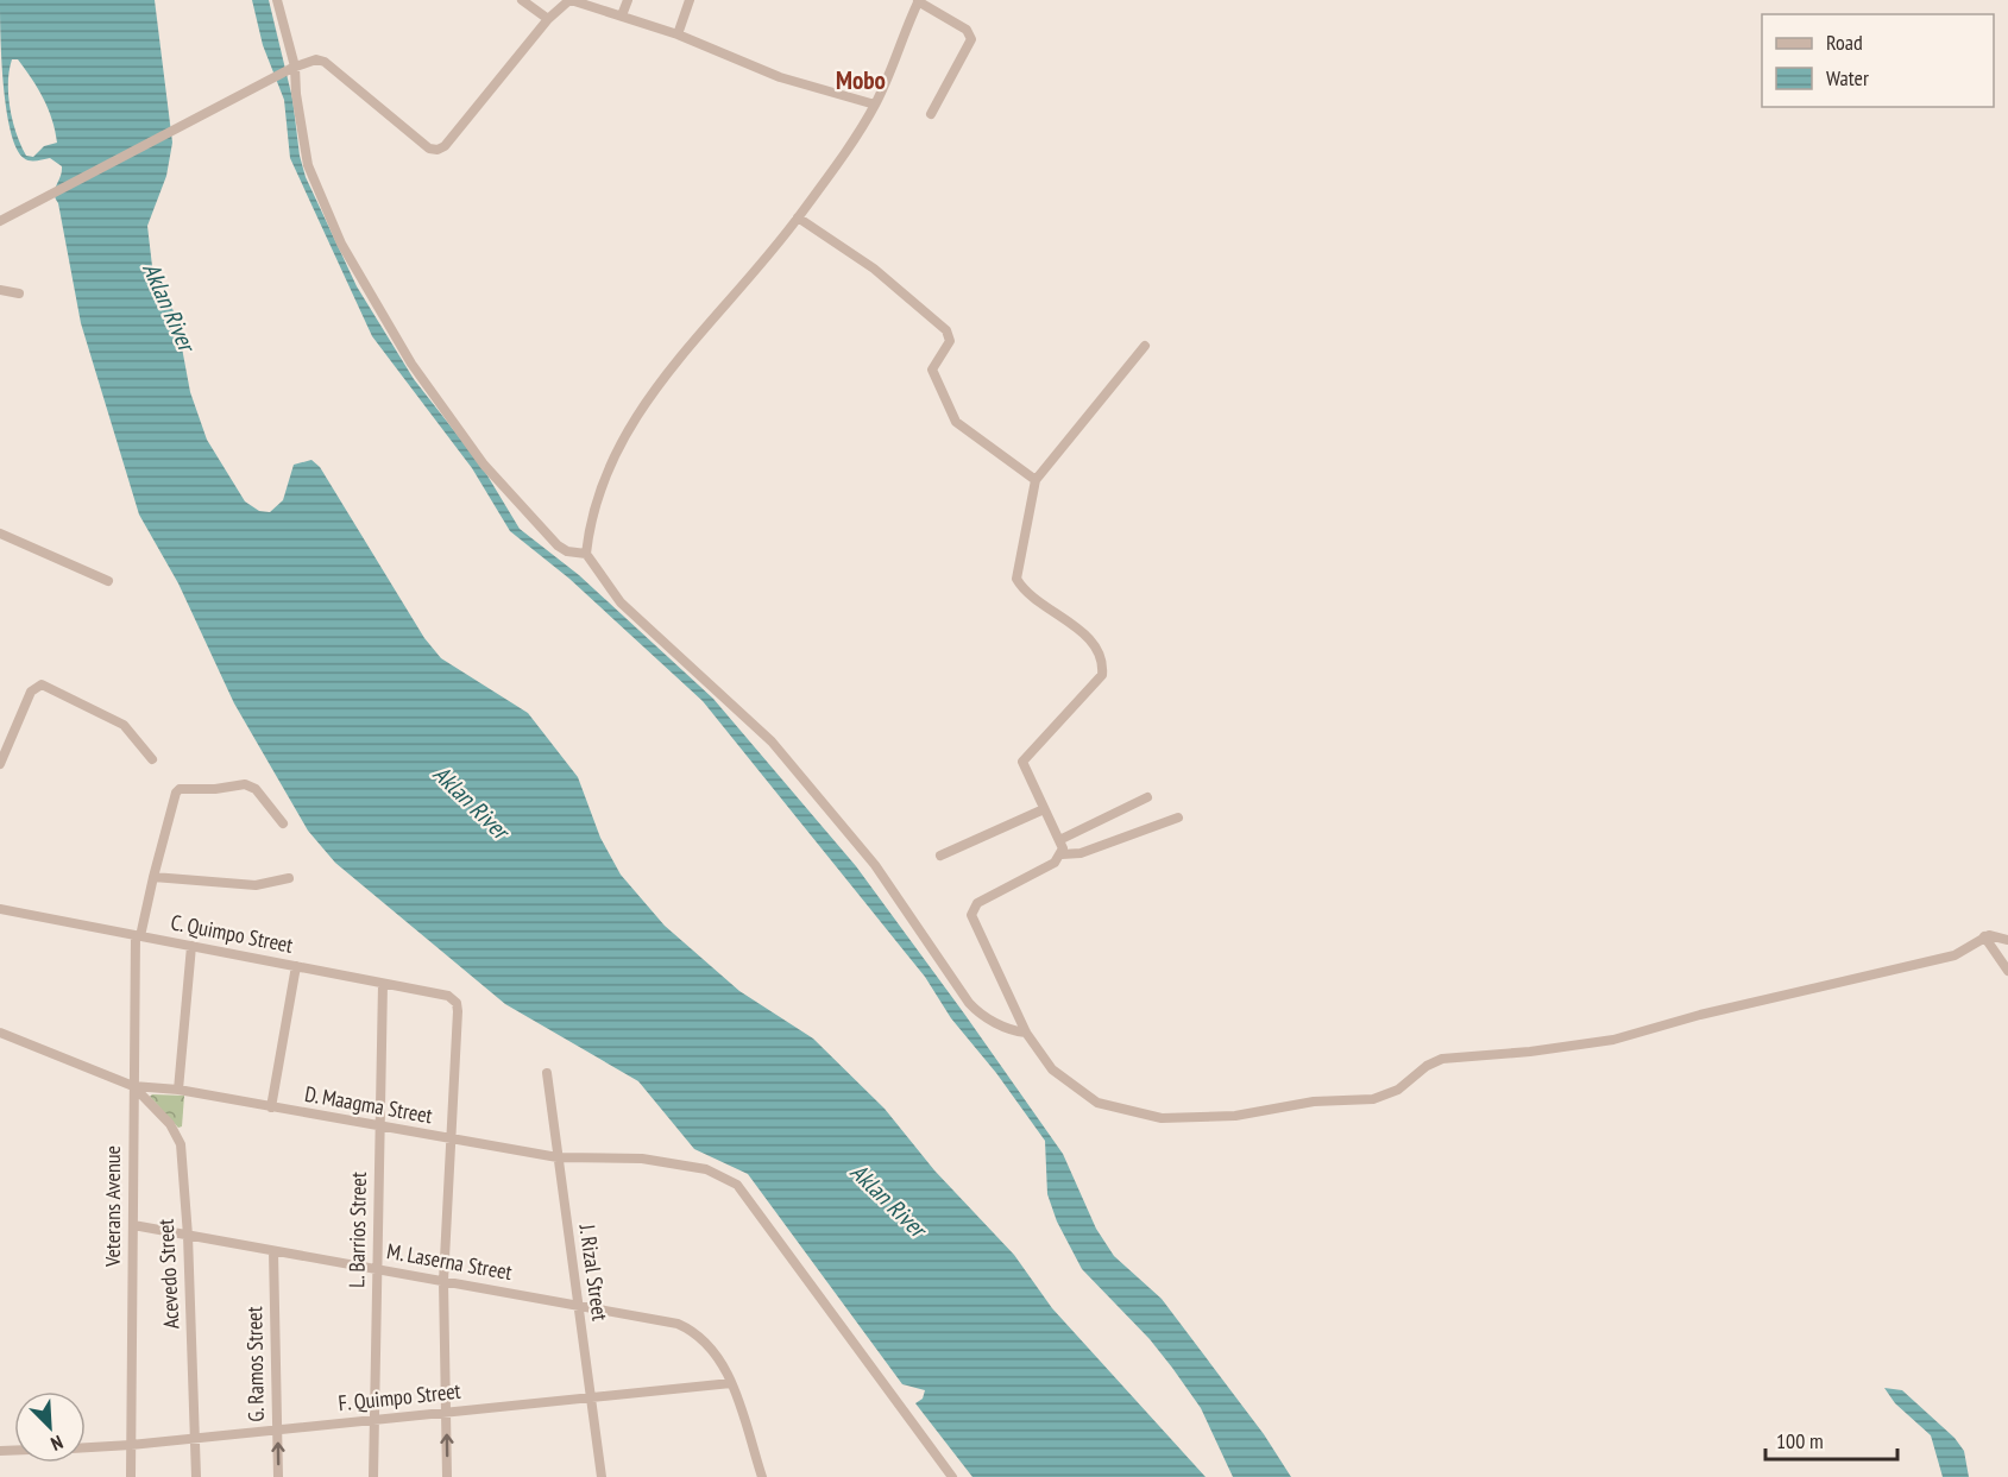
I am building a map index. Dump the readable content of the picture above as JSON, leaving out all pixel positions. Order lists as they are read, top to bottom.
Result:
{
  "streets": {
    "street": [
      "C. Quimpo Street",
      "D. Maagma Street",
      "Veterans Avenue",
      "L. Barrios Street",
      "M. Laserna Street",
      "J. Rizal Street",
      "Acevedo Street",
      "G. Ramos Street",
      "F. Quimpo Street"
    ]
  },
  "crossings": [
    ["C. Quimpo Street", "D. Maagma Street"],
    ["C. Quimpo Street", "Veterans Avenue"],
    ["C. Quimpo Street", "L. Barrios Street"],
    ["D. Maagma Street", "Veterans Avenue"],
    ["D. Maagma Street", "L. Barrios Street"],
    ["D. Maagma Street", "J. Rizal Street"],
    ["D. Maagma Street", "Acevedo Street"],
    ["Veterans Avenue", "M. Laserna Street"],
    ["Veterans Avenue", "Acevedo Street"],
    ["Veterans Avenue", "F. Quimpo Street"],
    ["L. Barrios Street", "M. Laserna Street"],
    ["L. Barrios Street", "F. Quimpo Street"],
    ["M. Laserna Street", "J. Rizal Street"],
    ["M. Laserna Street", "Acevedo Street"],
    ["M. Laserna Street", "G. Ramos Street"],
    ["M. Laserna Street", "F. Quimpo Street"],
    ["J. Rizal Street", "F. Quimpo Street"],
    ["Acevedo Street", "F. Quimpo Street"],
    ["G. Ramos Street", "F. Quimpo Street"]
  ],
  "districts": ["Mobo"],
  "water": ["Aklan River"],
  "legend": ["Road", "Water"],
  "scale_bar": "100 m",
  "north": "bottom right"
}
